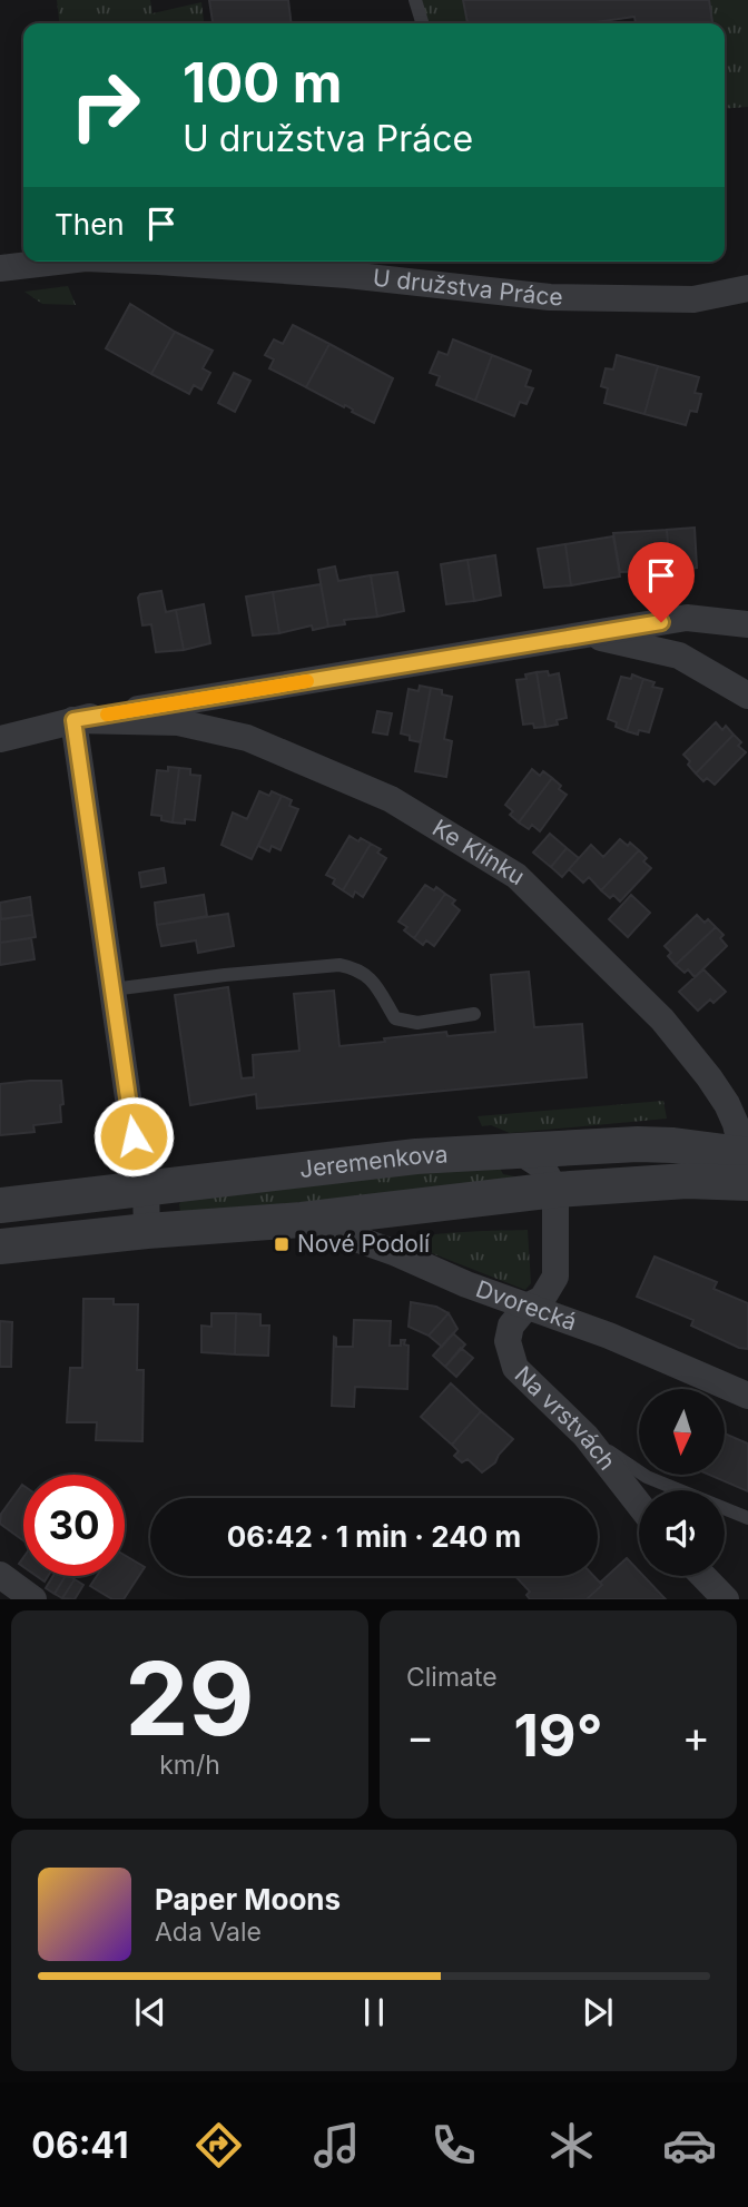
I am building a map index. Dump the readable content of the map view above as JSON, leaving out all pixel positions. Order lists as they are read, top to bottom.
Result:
{
  "streets": {
    "street": [
      "U družstva Práce",
      "Ke Klínku",
      "Jeremenkova",
      "Dvorecká",
      "Na vrstvách"
    ]
  },
  "crossings": [
    ["Ke Klínku", "Jeremenkova"],
    ["Jeremenkova", "Dvorecká"],
    ["Jeremenkova", "Na vrstvách"],
    ["Dvorecká", "Na vrstvách"]
  ],
  "places": {
    "transit": ["Nové Podolí"]
  },
  "north": "bottom",
  "page": {
    "turn": ["100 m", "U družstva Práce"],
    "then": "Then",
    "limit": "30",
    "trip": "06:42 · 1 min · 240 m",
    "tile": [
      ["29", "km/h"],
      "Climate"
    ],
    "heat": ["−", "19°", "+"],
    "song": ["Paper Moons", "Ada Vale"],
    "tabs": "06:41"
  }
}
